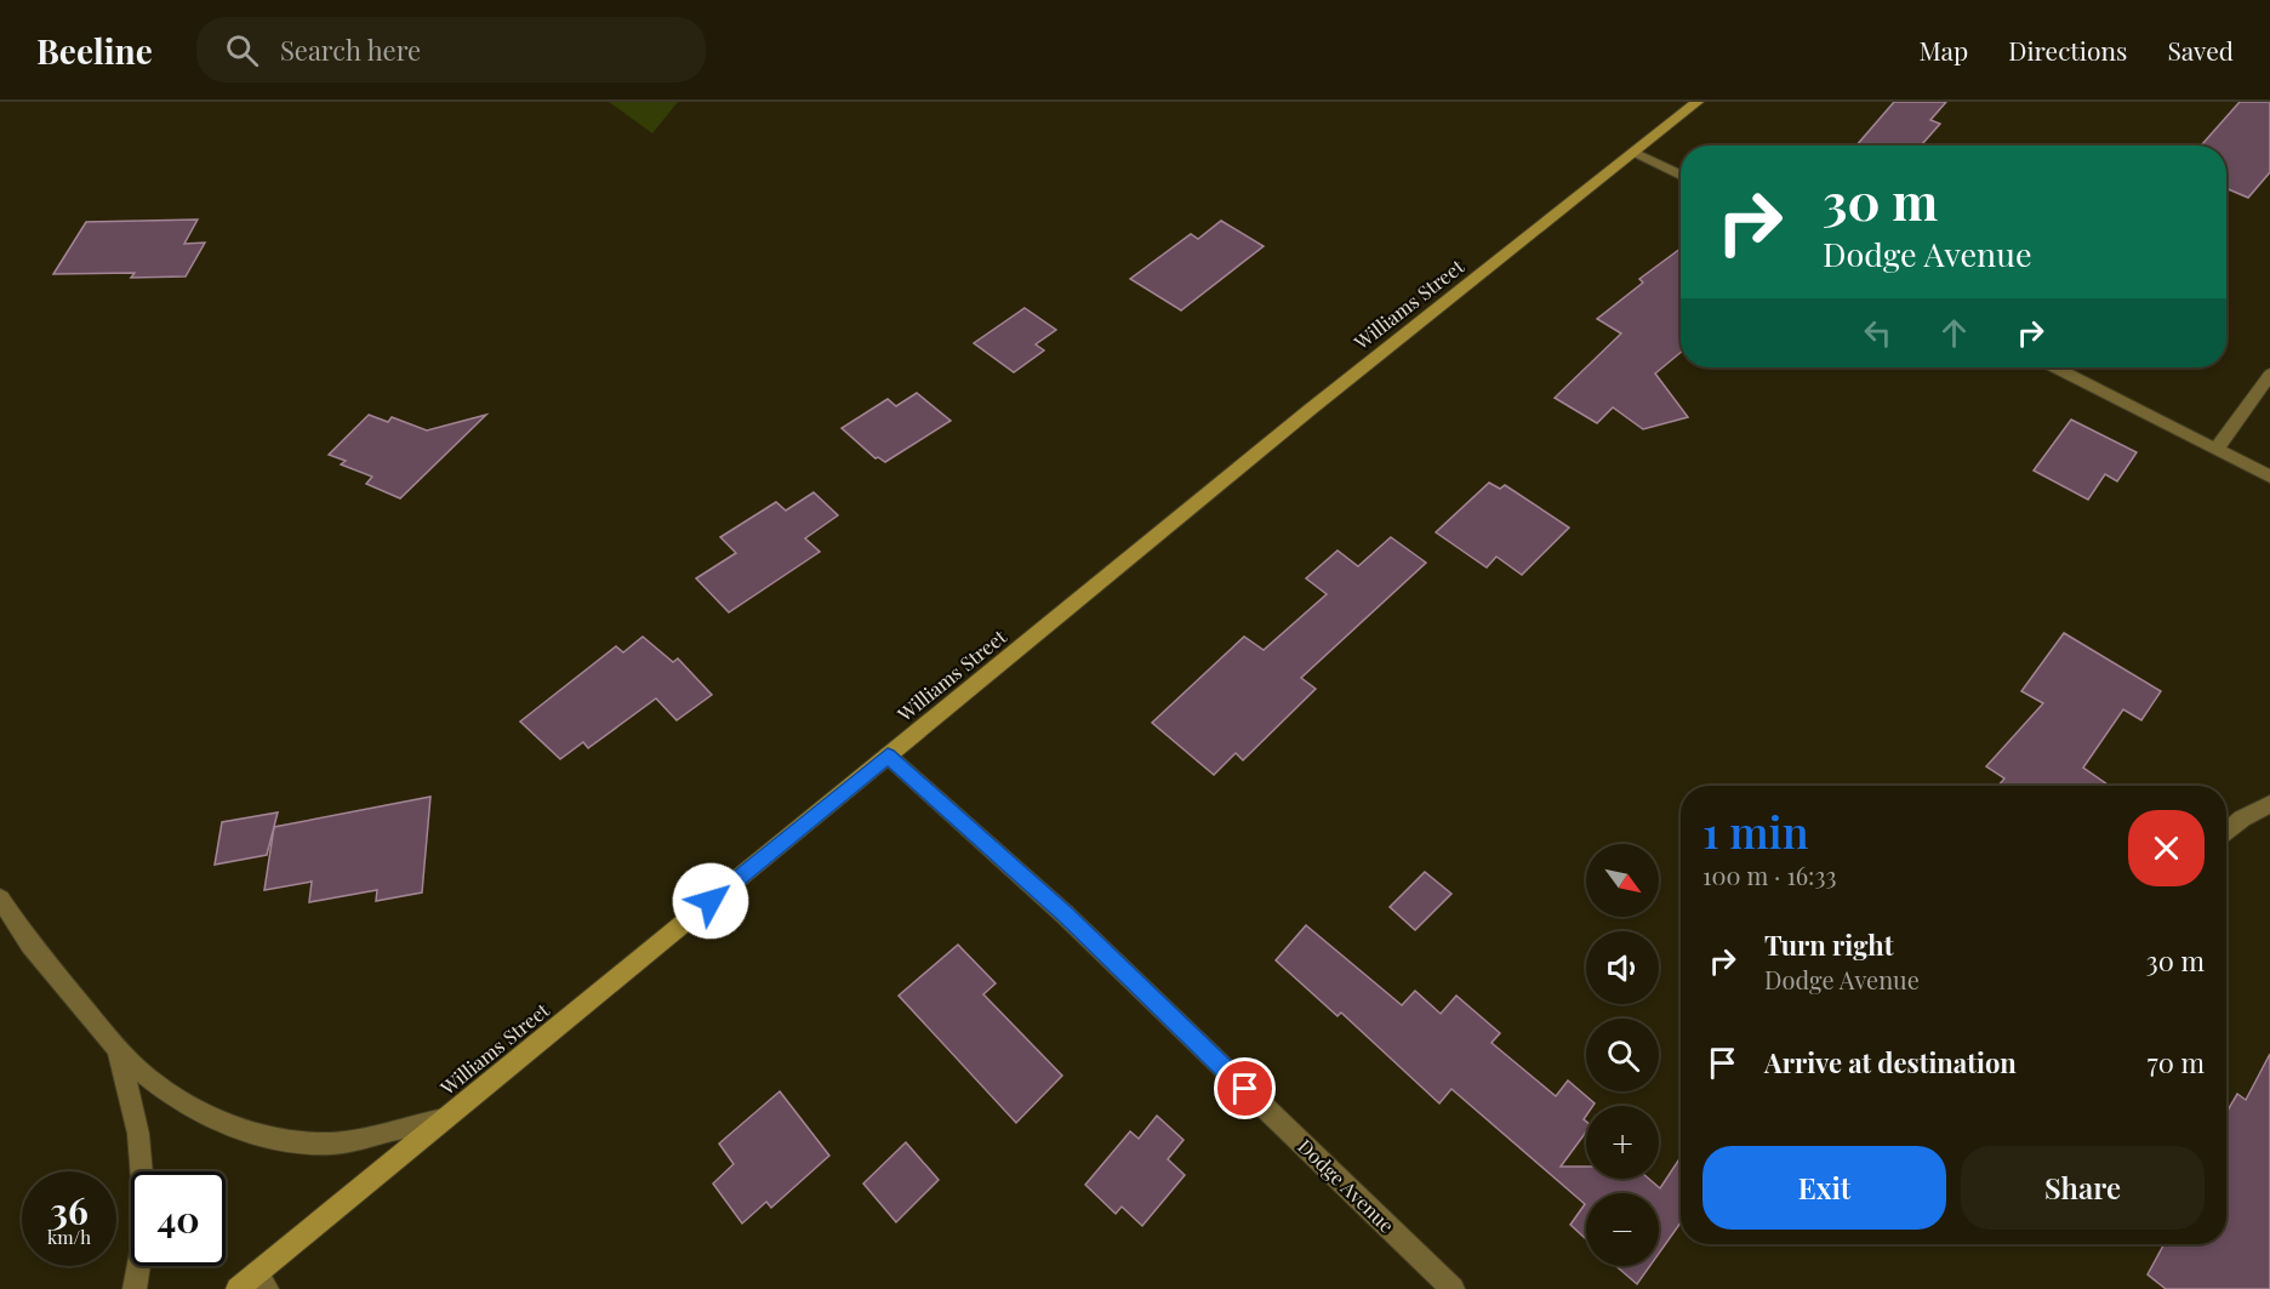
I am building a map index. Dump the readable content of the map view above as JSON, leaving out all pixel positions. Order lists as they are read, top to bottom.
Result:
{
  "streets": {
    "street": ["Williams Street", "Dodge Avenue"]
  },
  "crossings": [
    ["Williams Street", "Dodge Avenue"]
  ],
  "north": "bottom right",
  "page": {
    "header": "Beeline",
    "search": "Search here",
    "nav": ["Map", "Directions", "Saved"],
    "turn": ["30 m", "Dodge Avenue"],
    "heading": ["1 min", "100 m · 16:33"],
    "map_buttons": ["+", "−"],
    "list": [
      {
        "name": "Turn right",
        "note": "Dodge Avenue",
        "value": "30 m"
      },
      {
        "name": "Arrive at destination",
        "value": "70 m"
      }
    ],
    "buttons": ["Exit", "Share"],
    "speed": "36 km/h",
    "limit": "40"
  }
}
